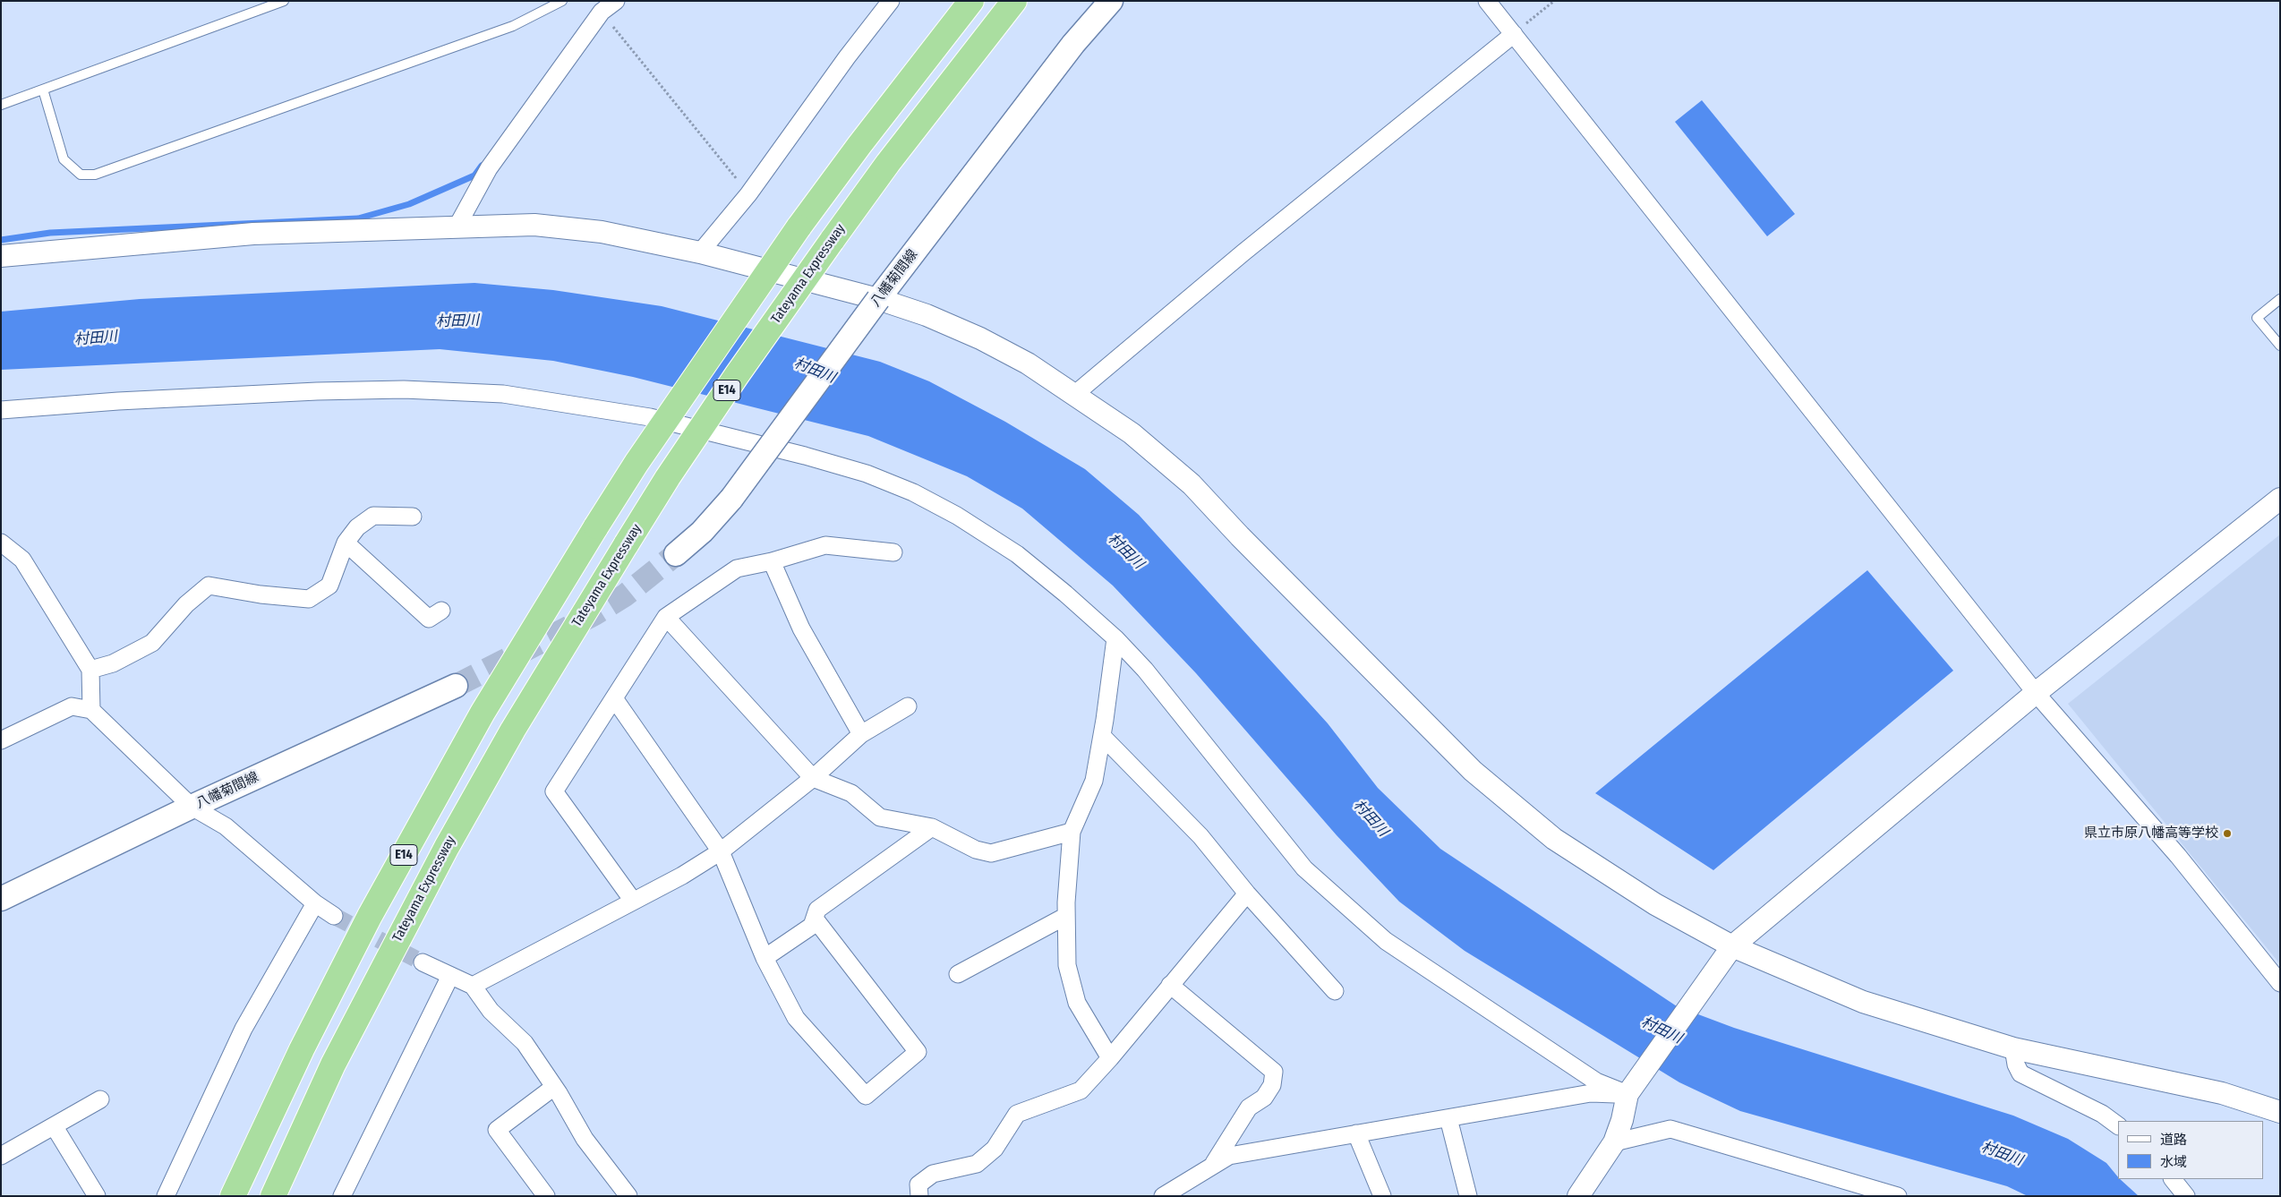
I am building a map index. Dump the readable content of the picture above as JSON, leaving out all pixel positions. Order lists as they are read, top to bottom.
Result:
{
  "streets": {
    "highway": ["Tateyama Expressway", "E14"],
    "main road": ["八幡菊間線"]
  },
  "water": ["村田川"],
  "places": ["県立市原八幡高等学校"],
  "legend": ["道路", "水域"]
}
